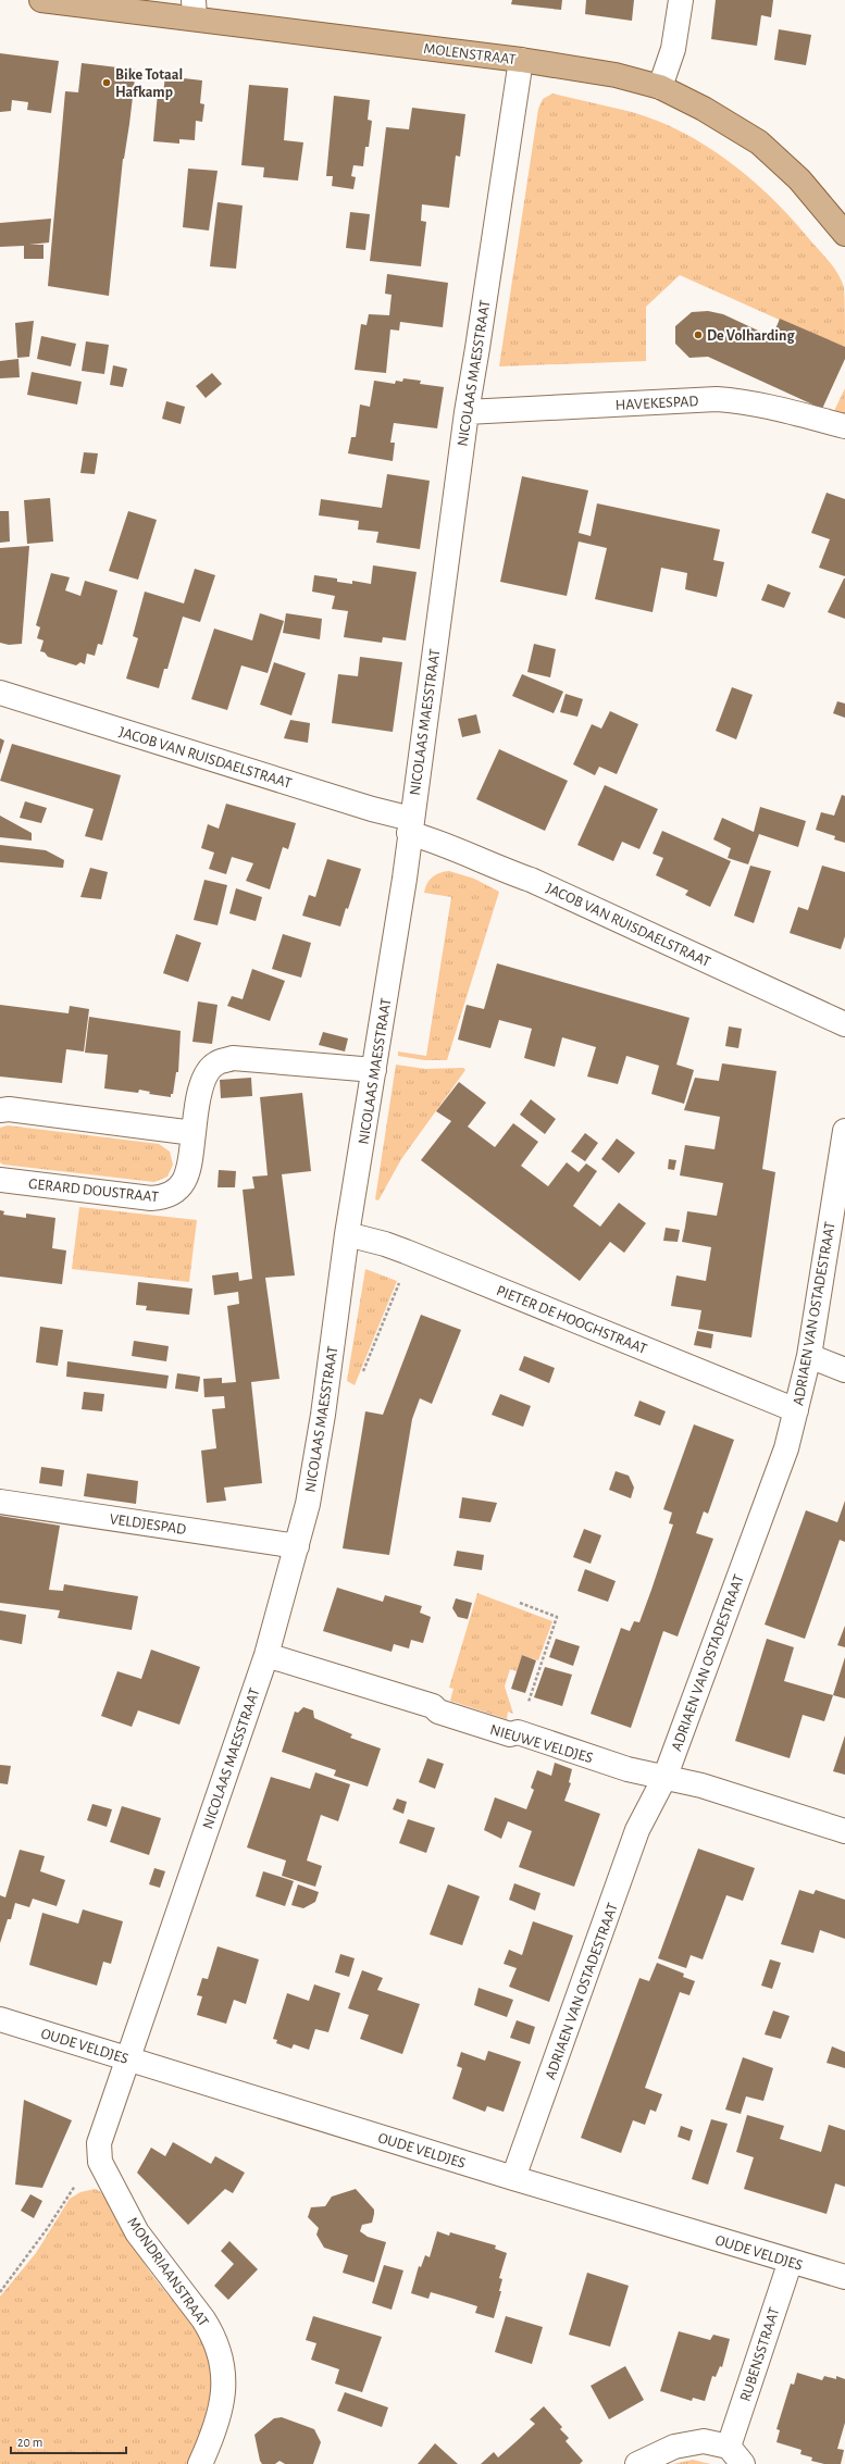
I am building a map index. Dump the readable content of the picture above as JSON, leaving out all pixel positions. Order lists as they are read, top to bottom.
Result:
{
  "streets": {
    "main road": ["MOLENSTRAAT"],
    "street": [
      "NICOLAAS MAESSTRAAT",
      "HAVEKESPAD",
      "JACOB VAN RUISDAELSTRAAT",
      "GERARD DOUSTRAAT",
      "ADRIAEN VAN OSTADESTRAAT",
      "PIETER DE HOOGHSTRAAT",
      "VELDJESPAD",
      "NIEUWE VELDJES",
      "OUDE VELDJES",
      "MONDRIAANSTRAAT",
      "RUBENSSTRAAT"
    ]
  },
  "crossings": [
    ["MOLENSTRAAT", "NICOLAAS MAESSTRAAT"],
    ["NICOLAAS MAESSTRAAT", "HAVEKESPAD"],
    ["NICOLAAS MAESSTRAAT", "JACOB VAN RUISDAELSTRAAT"],
    ["NICOLAAS MAESSTRAAT", "GERARD DOUSTRAAT"],
    ["NICOLAAS MAESSTRAAT", "PIETER DE HOOGHSTRAAT"],
    ["NICOLAAS MAESSTRAAT", "VELDJESPAD"],
    ["NICOLAAS MAESSTRAAT", "NIEUWE VELDJES"],
    ["NICOLAAS MAESSTRAAT", "OUDE VELDJES"],
    ["NICOLAAS MAESSTRAAT", "MONDRIAANSTRAAT"],
    ["ADRIAEN VAN OSTADESTRAAT", "PIETER DE HOOGHSTRAAT"],
    ["ADRIAEN VAN OSTADESTRAAT", "NIEUWE VELDJES"],
    ["ADRIAEN VAN OSTADESTRAAT", "OUDE VELDJES"],
    ["OUDE VELDJES", "MONDRIAANSTRAAT"],
    ["OUDE VELDJES", "RUBENSSTRAAT"]
  ],
  "places": ["Bike Totaal Hafkamp", "De Volharding"],
  "scale_bar": "20 m"
}
